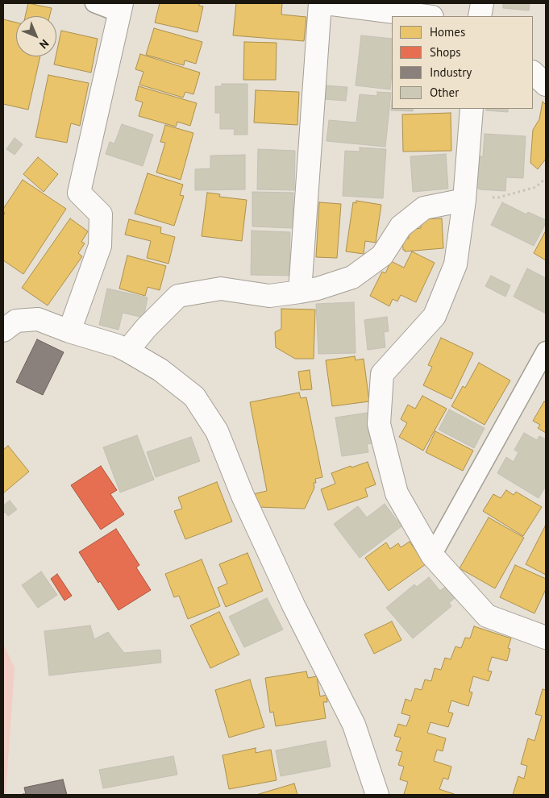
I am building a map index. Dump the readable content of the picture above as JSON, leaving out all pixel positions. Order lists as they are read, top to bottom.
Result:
{
  "legend": [
    "Homes",
    "Shops",
    "Industry",
    "Other"
  ],
  "north": "bottom right"
}
